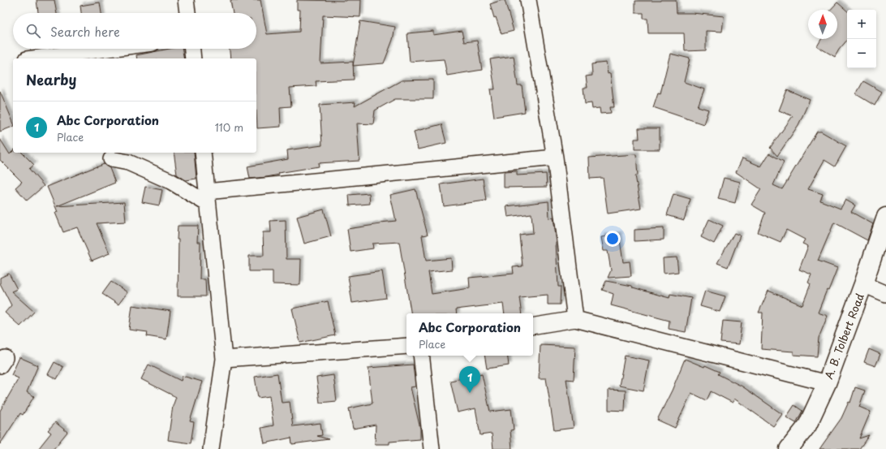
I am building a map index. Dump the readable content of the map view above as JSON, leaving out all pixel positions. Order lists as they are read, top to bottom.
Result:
{
  "streets": {
    "street": ["A. B. Tolbert Road"]
  },
  "north": "top",
  "page": {
    "map_buttons": ["+", "−"],
    "search": "Search here",
    "heading": "Nearby",
    "list": [
      {
        "mark": "1",
        "name": "Abc Corporation",
        "note": "Place",
        "value": "110 m"
      }
    ],
    "popup": ["Abc Corporation", "Place"],
    "pins": "1"
  }
}
